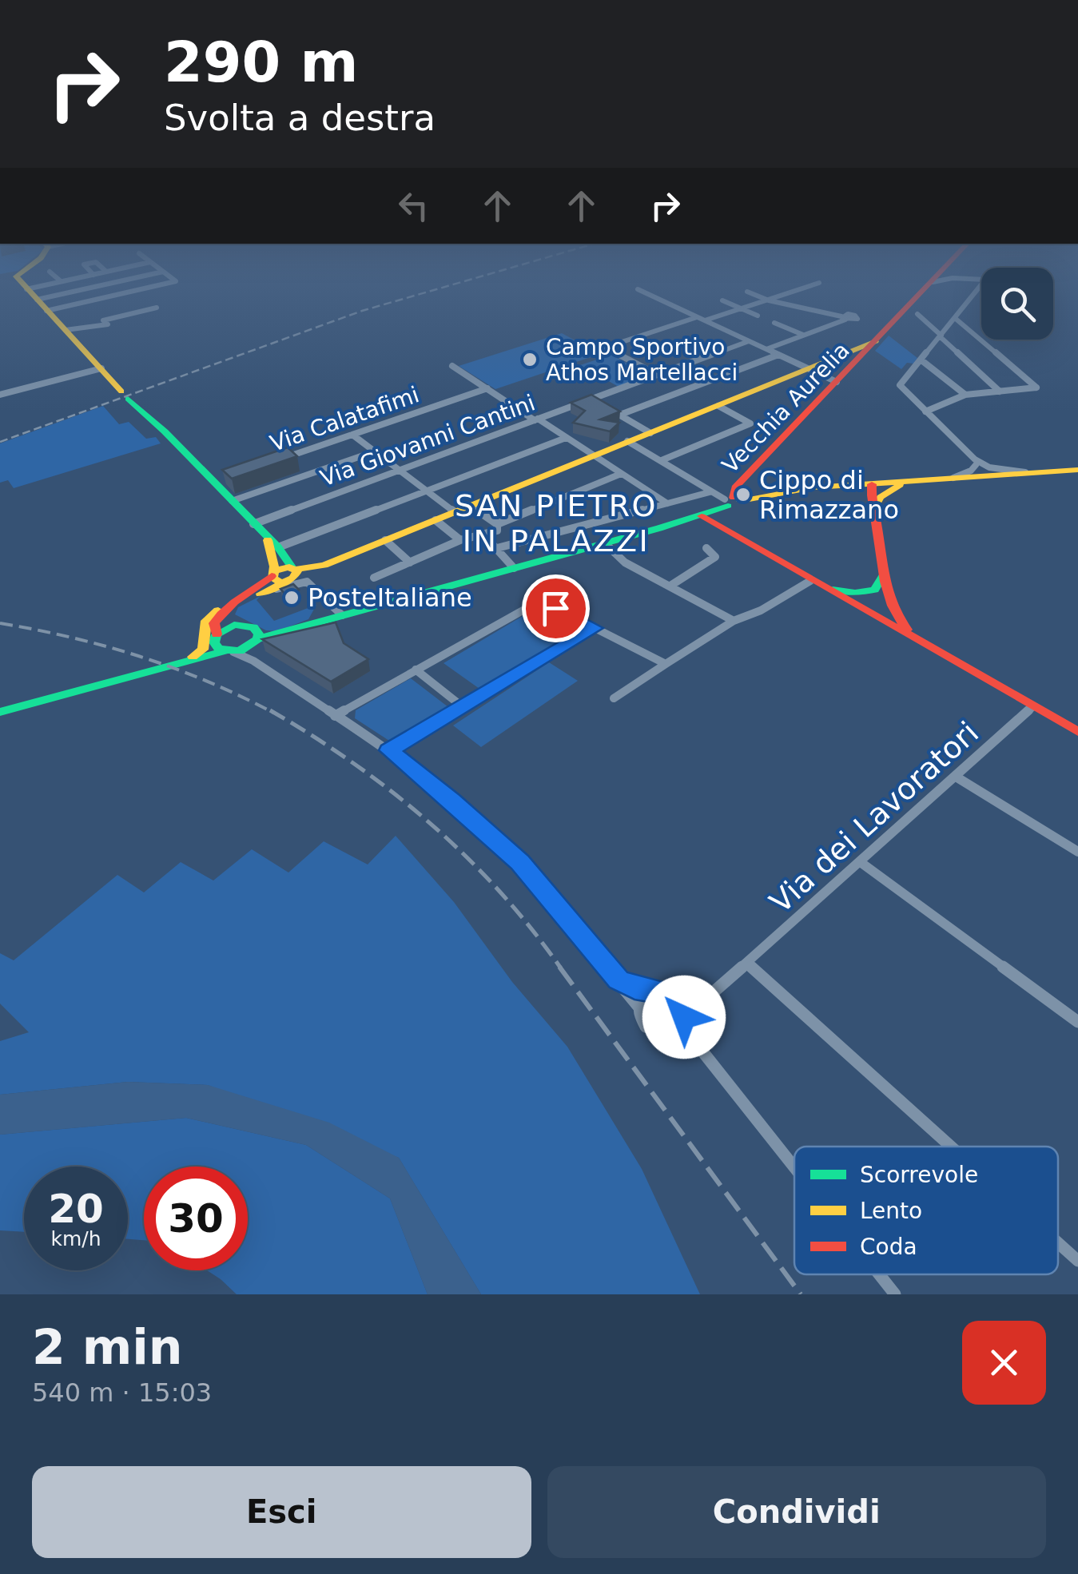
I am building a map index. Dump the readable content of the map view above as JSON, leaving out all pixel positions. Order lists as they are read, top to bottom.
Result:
{
  "streets": {
    "main road": ["Vecchia Aurelia"],
    "street": ["Via Calatafimi", "Via Giovanni Cantini", "Via dei Lavoratori"]
  },
  "districts": ["SAN PIETRO IN PALAZZI"],
  "places": ["Campo Sportivo Athos Martellacci", "Cippo di Rimazzano", "PosteItaliane"],
  "legend": ["Scorrevole", "Lento", "Coda"],
  "page": {
    "turn": ["290 m", "Svolta a destra"],
    "speed": "20 km/h",
    "limit": "30",
    "heading": ["2 min", "540 m · 15:03"],
    "buttons": ["Esci", "Condividi"]
  }
}
